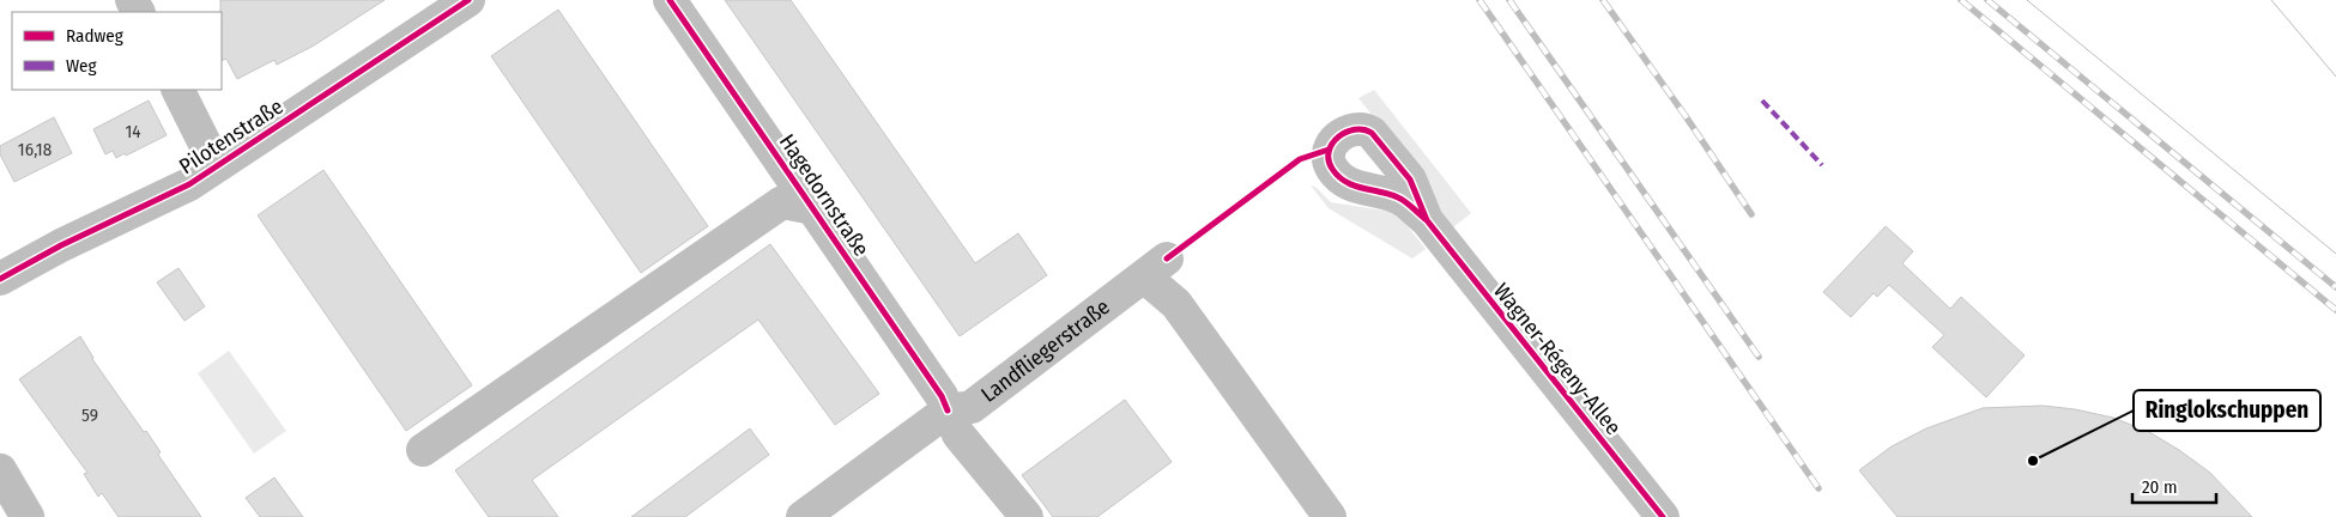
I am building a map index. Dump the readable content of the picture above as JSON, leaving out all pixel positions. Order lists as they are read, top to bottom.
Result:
{
  "streets": {
    "street": [
      "Pilotenstraße",
      "Hagedornstraße",
      "Landfliegerstraße",
      "Wagner-Régeny-Allee"
    ]
  },
  "crossings": [
    ["Hagedornstraße", "Landfliegerstraße"]
  ],
  "places": ["Ringlokschuppen"],
  "house_numbers": ["14", "16,18", "59"],
  "legend": ["Radweg", "Weg"],
  "scale_bar": "20 m"
}
